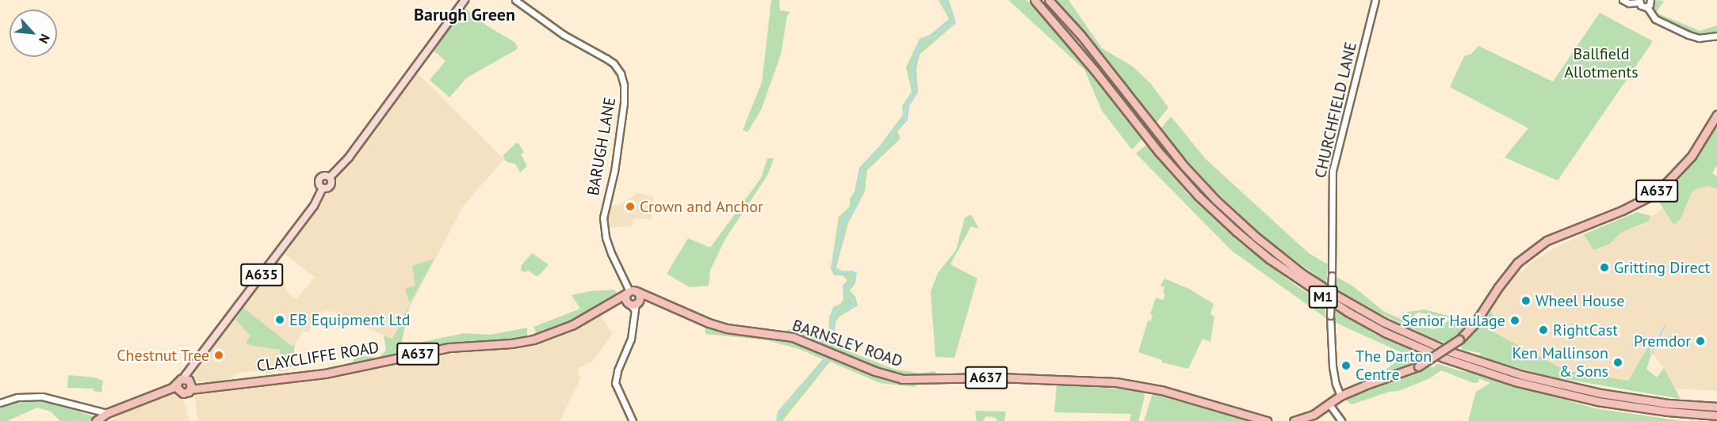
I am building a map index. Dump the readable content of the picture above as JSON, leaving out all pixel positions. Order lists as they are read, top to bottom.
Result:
{
  "streets": {
    "highway": [
      "A637",
      "A635",
      "M1",
      "BARNSLEY ROAD",
      "CLAYCLIFFE ROAD"
    ],
    "street": ["CHURCHFIELD LANE", "BARUGH LANE"]
  },
  "crossings": [
    ["CHURCHFIELD LANE", "A637"],
    ["BARUGH LANE", "BARNSLEY ROAD"],
    ["BARUGH LANE", "CLAYCLIFFE ROAD"],
    ["A635", "CLAYCLIFFE ROAD"],
    ["BARNSLEY ROAD", "CLAYCLIFFE ROAD"]
  ],
  "districts": ["Barugh Green"],
  "parks": ["Ballfield Allotments"],
  "places": [
    "Crown and Anchor",
    "Gritting Direct",
    "Wheel House",
    "EB Equipment Ltd",
    "Senior Haulage",
    "RightCast",
    "Premdor",
    "Chestnut Tree",
    "Ken Mallinson & Sons",
    "The Darton Centre"
  ],
  "north": "bottom right"
}
